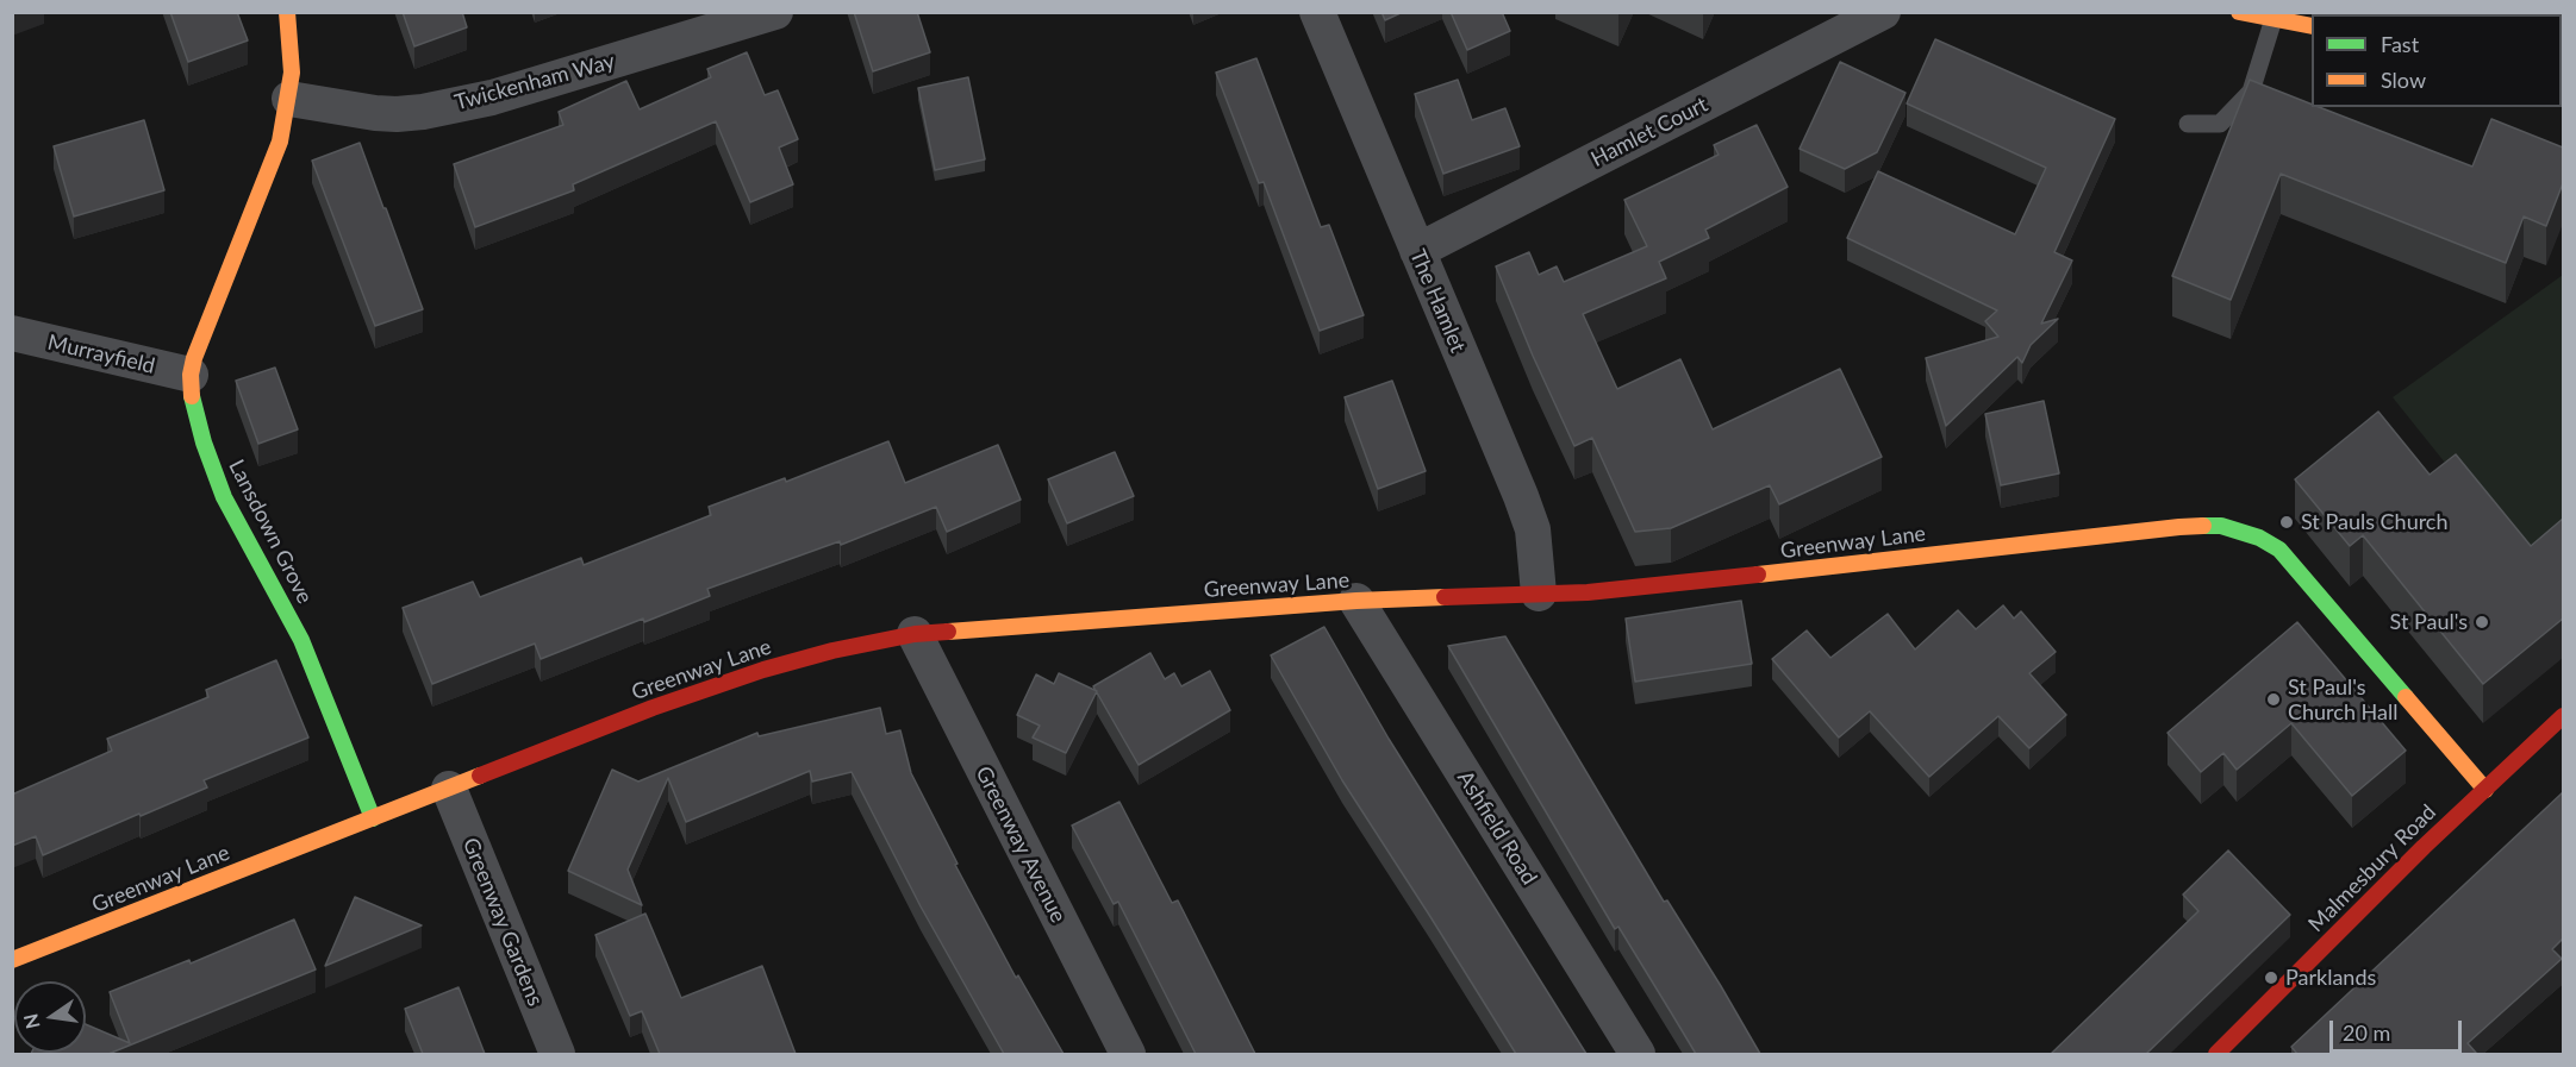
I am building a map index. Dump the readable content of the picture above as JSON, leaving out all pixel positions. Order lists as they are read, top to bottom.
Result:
{
  "streets": {
    "street": [
      "Twickenham Way",
      "Hamlet Court",
      "The Hamlet",
      "Murrayfield",
      "Lansdown Grove",
      "Greenway Lane",
      "Ashfield Road",
      "Greenway Avenue",
      "Malmesbury Road",
      "Greenway Gardens"
    ]
  },
  "crossings": [
    ["Twickenham Way", "Lansdown Grove"],
    ["Hamlet Court", "The Hamlet"],
    ["The Hamlet", "Greenway Lane"],
    ["Murrayfield", "Lansdown Grove"],
    ["Lansdown Grove", "Greenway Lane"],
    ["Greenway Lane", "Ashfield Road"],
    ["Greenway Lane", "Greenway Avenue"],
    ["Greenway Lane", "Malmesbury Road"],
    ["Greenway Lane", "Greenway Gardens"]
  ],
  "places": [
    "St Pauls Church",
    "St Paul's",
    "St Paul's Church Hall",
    "Parklands"
  ],
  "legend": ["Fast", "Slow"],
  "scale_bar": "20 m",
  "north": "left"
}
